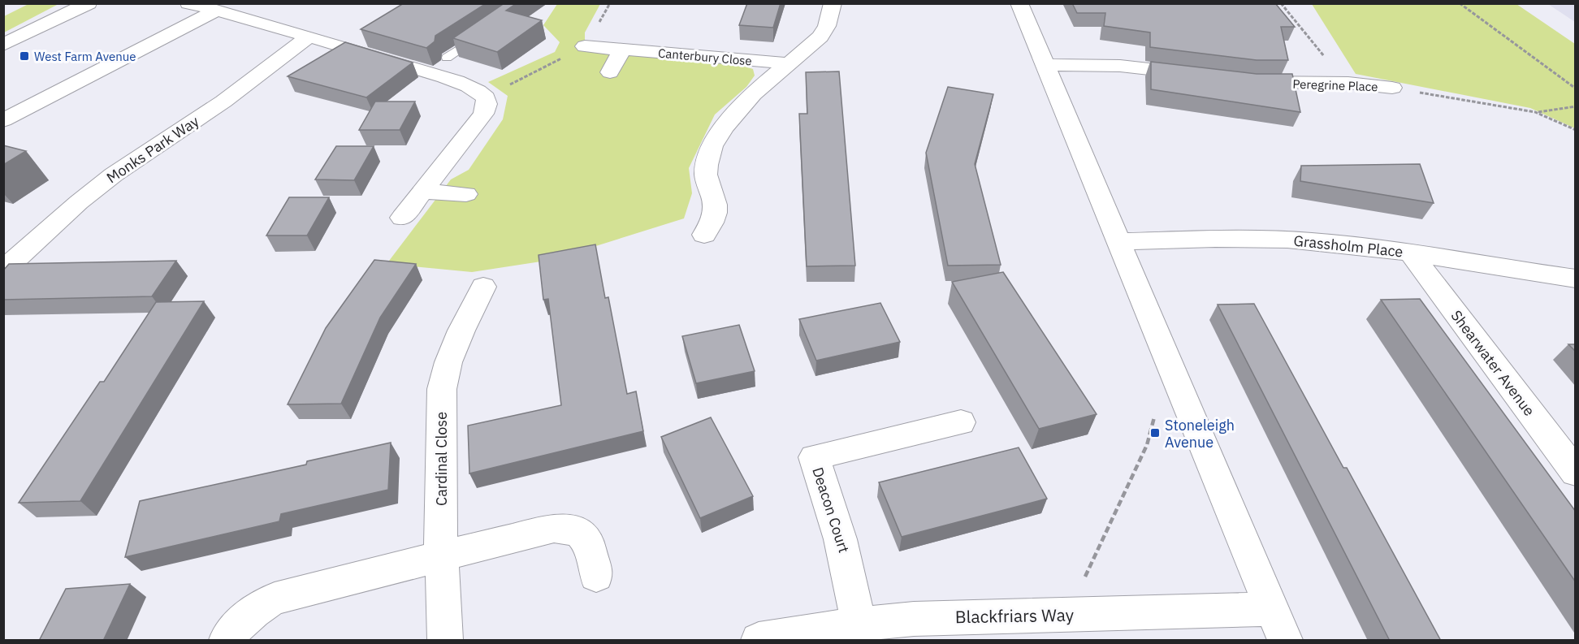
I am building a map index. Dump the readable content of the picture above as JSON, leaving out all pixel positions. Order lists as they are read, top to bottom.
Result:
{
  "streets": {
    "street": [
      "Canterbury Close",
      "Peregrine Place",
      "Monks Park Way",
      "Grassholm Place",
      "Shearwater Avenue",
      "Cardinal Close",
      "Deacon Court",
      "Blackfriars Way"
    ]
  },
  "crossings": [
    ["Grassholm Place", "Shearwater Avenue"],
    ["Deacon Court", "Blackfriars Way"]
  ],
  "places": {
    "transit": ["West Farm Avenue", "Stoneleigh Avenue"]
  }
}
